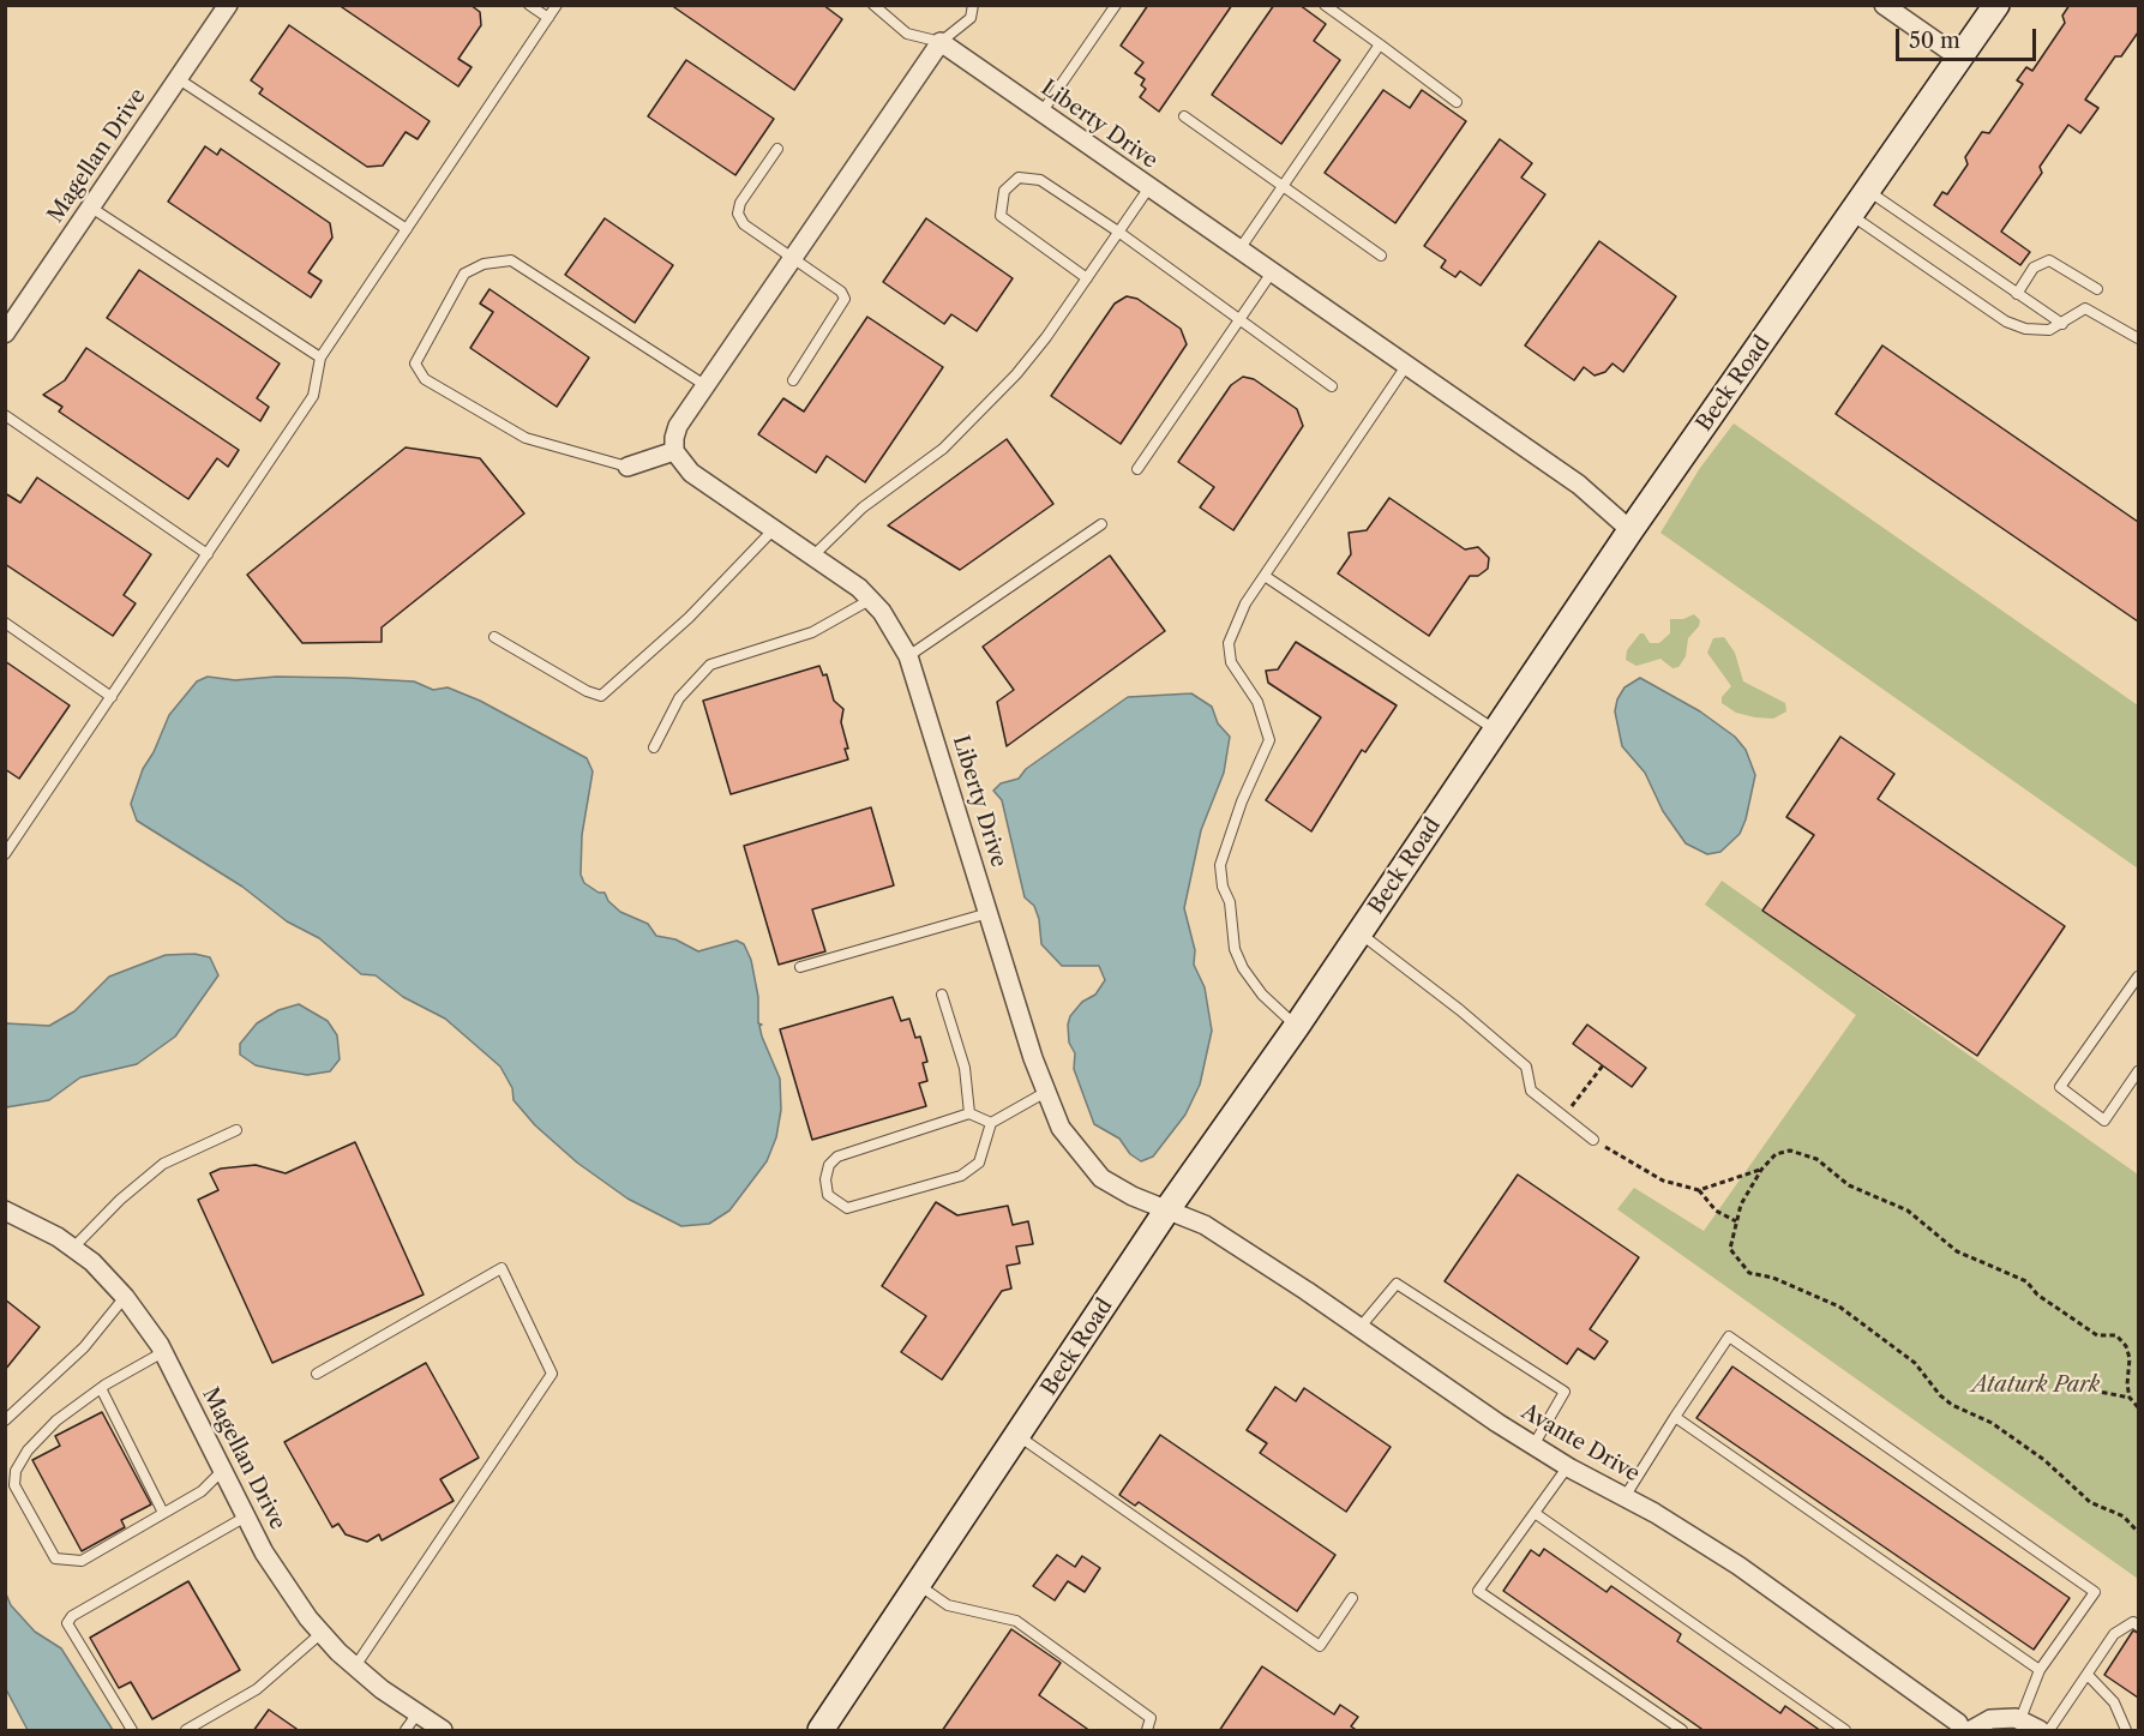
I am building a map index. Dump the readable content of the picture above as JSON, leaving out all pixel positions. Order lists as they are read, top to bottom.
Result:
{
  "streets": {
    "street": [
      "Liberty Drive",
      "Magellan Drive",
      "Beck Road",
      "Avante Drive"
    ]
  },
  "crossings": [
    ["Liberty Drive", "Beck Road"],
    ["Liberty Drive", "Avante Drive"],
    ["Beck Road", "Avante Drive"]
  ],
  "parks": ["Ataturk Park"],
  "scale_bar": "50 m"
}
